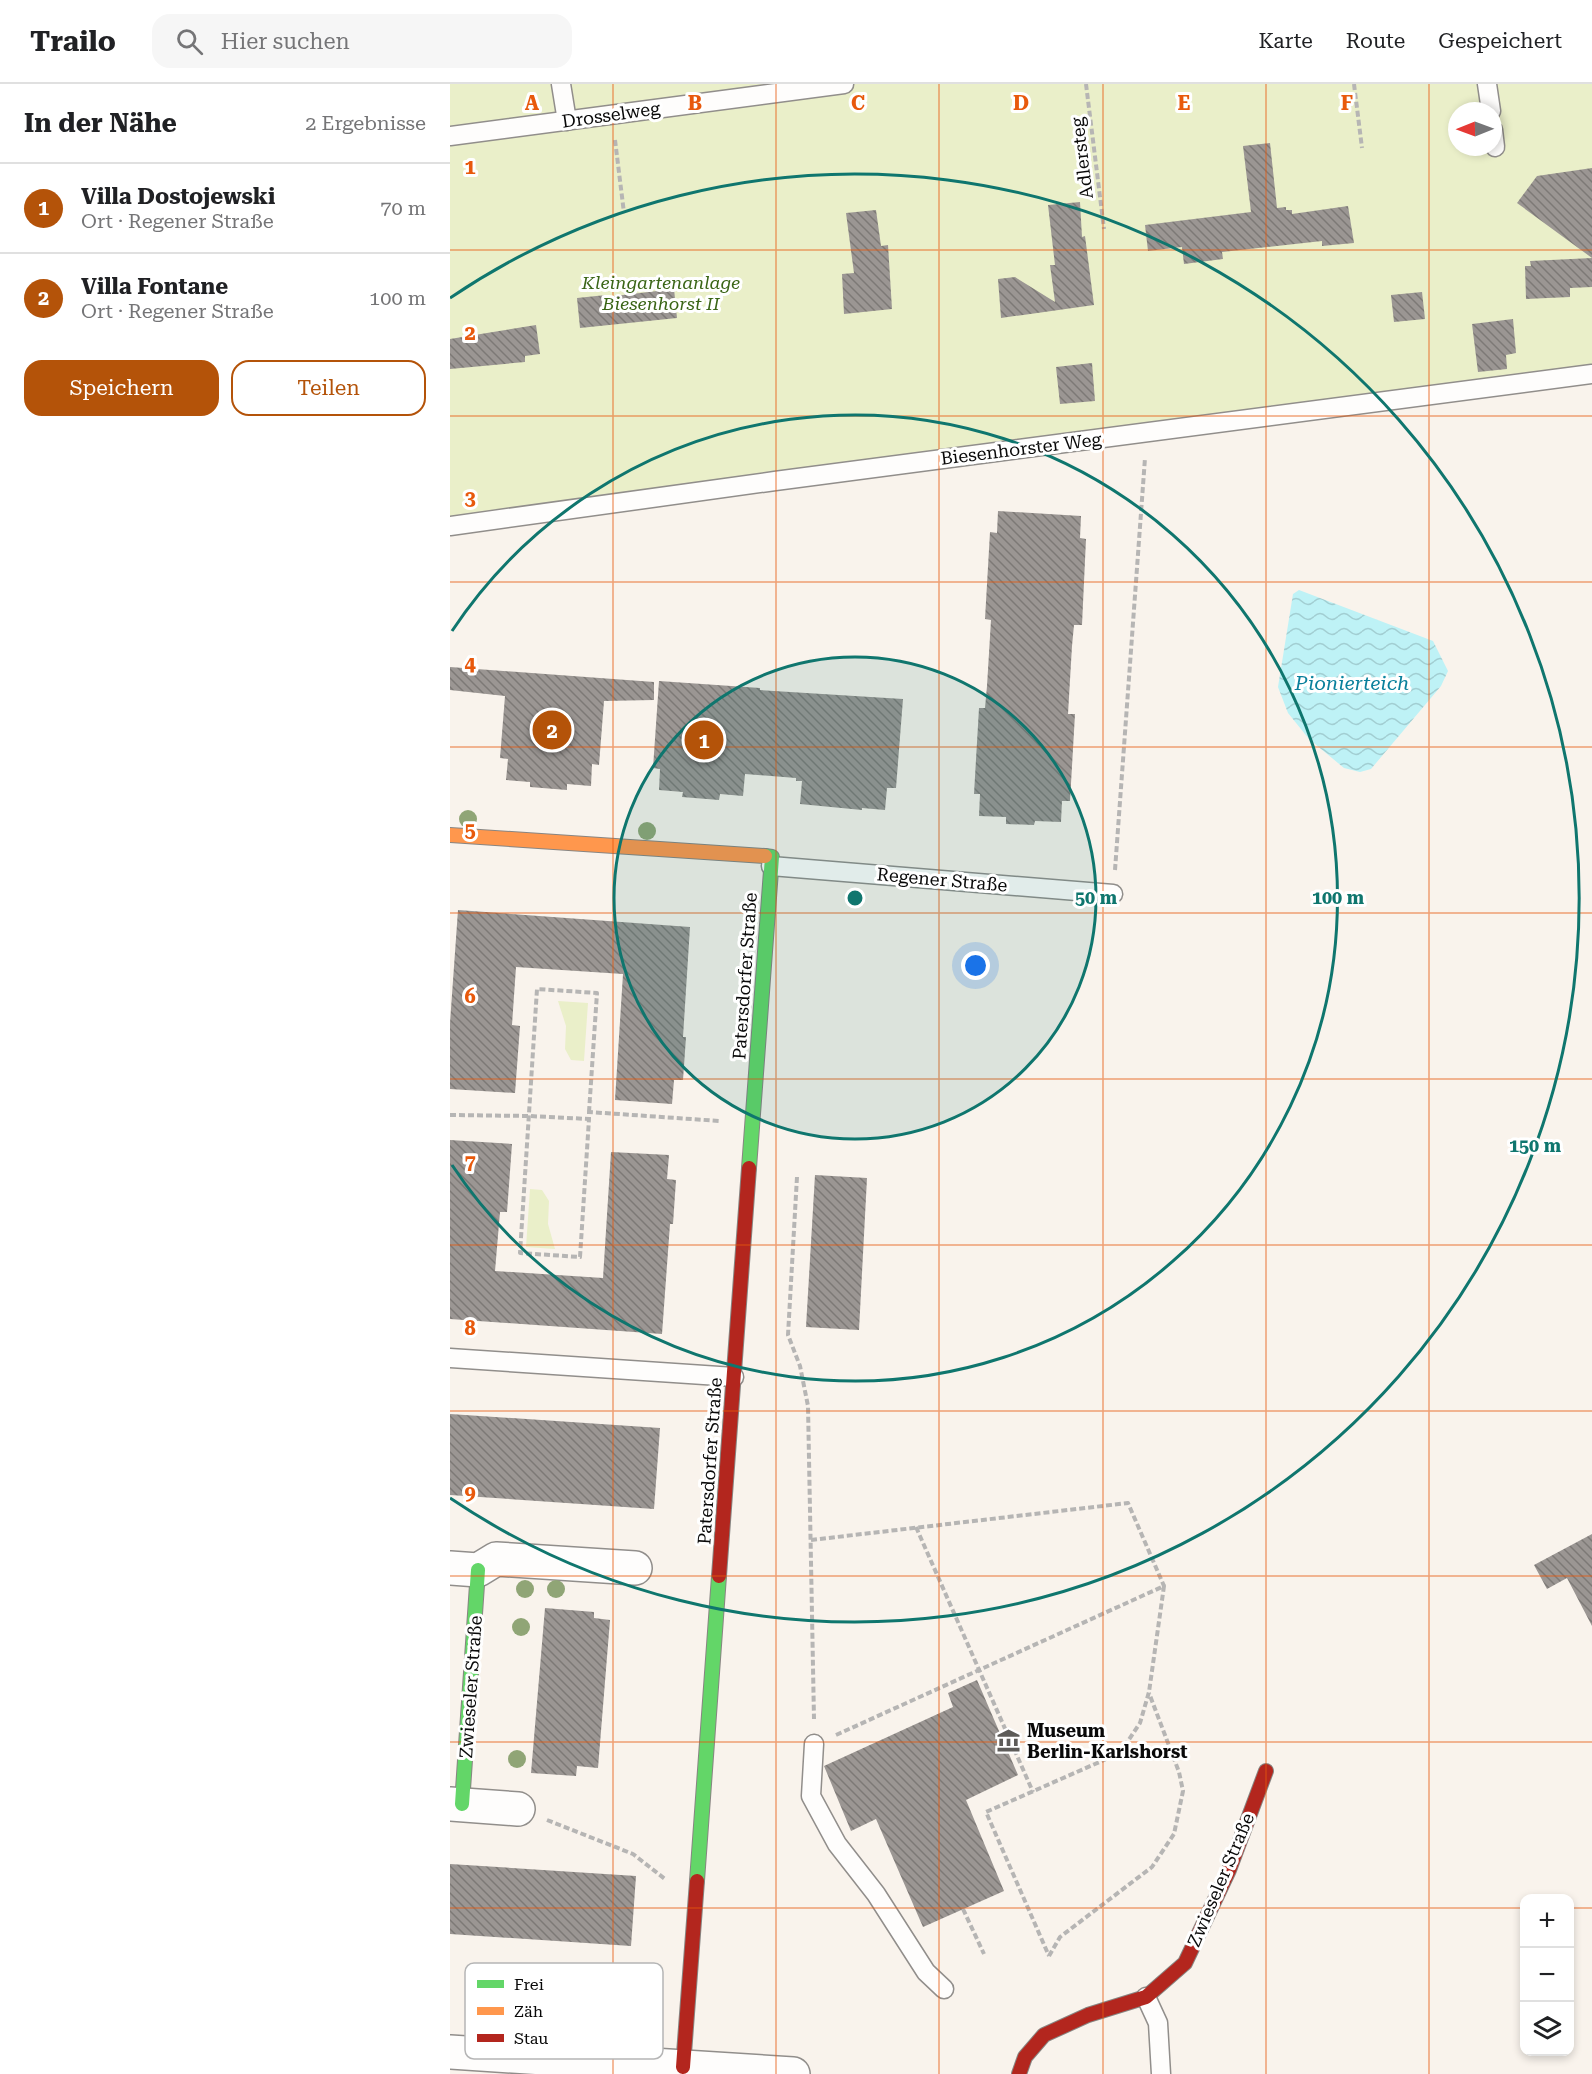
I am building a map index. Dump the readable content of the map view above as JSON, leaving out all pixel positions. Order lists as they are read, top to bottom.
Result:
{
  "streets": {
    "street": ["Regener Straße", "Patersdorfer Straße", "Zwieseler Straße"],
    "lane": ["Drosselweg", "Biesenhorster Weg"],
    "path": ["Adlersteg"]
  },
  "crossings": [
    ["Regener Straße", "Patersdorfer Straße"]
  ],
  "water": ["Pionierteich"],
  "parks": ["Kleingartenanlage Biesenhorst II"],
  "places": {
    "museum": ["Museum Berlin-Karlshorst"]
  },
  "legend": ["Frei", "Zäh", "Stau"],
  "north": "left",
  "page": {
    "header": "Trailo",
    "search": "Hier suchen",
    "nav": ["Karte", "Route", "Gespeichert"],
    "heading": ["In der Nähe", "2 Ergebnisse"],
    "list": [
      {
        "mark": "1",
        "name": "Villa Dostojewski",
        "note": "Ort · Regener Straße",
        "value": "70 m"
      },
      {
        "mark": "2",
        "name": "Villa Fontane",
        "note": "Ort · Regener Straße",
        "value": "100 m"
      }
    ],
    "buttons": ["Speichern", "Teilen"],
    "pins": ["2", "1"],
    "map_buttons": ["+", "−"]
  },
  "grid": {
    "columns": [
      "A",
      "B",
      "C",
      "D",
      "E",
      "F"
    ],
    "rows": [
      "1",
      "2",
      "3",
      "4",
      "5",
      "6",
      "7",
      "8",
      "9"
    ]
  },
  "rings": ["50 m", "100 m", "150 m"]
}
